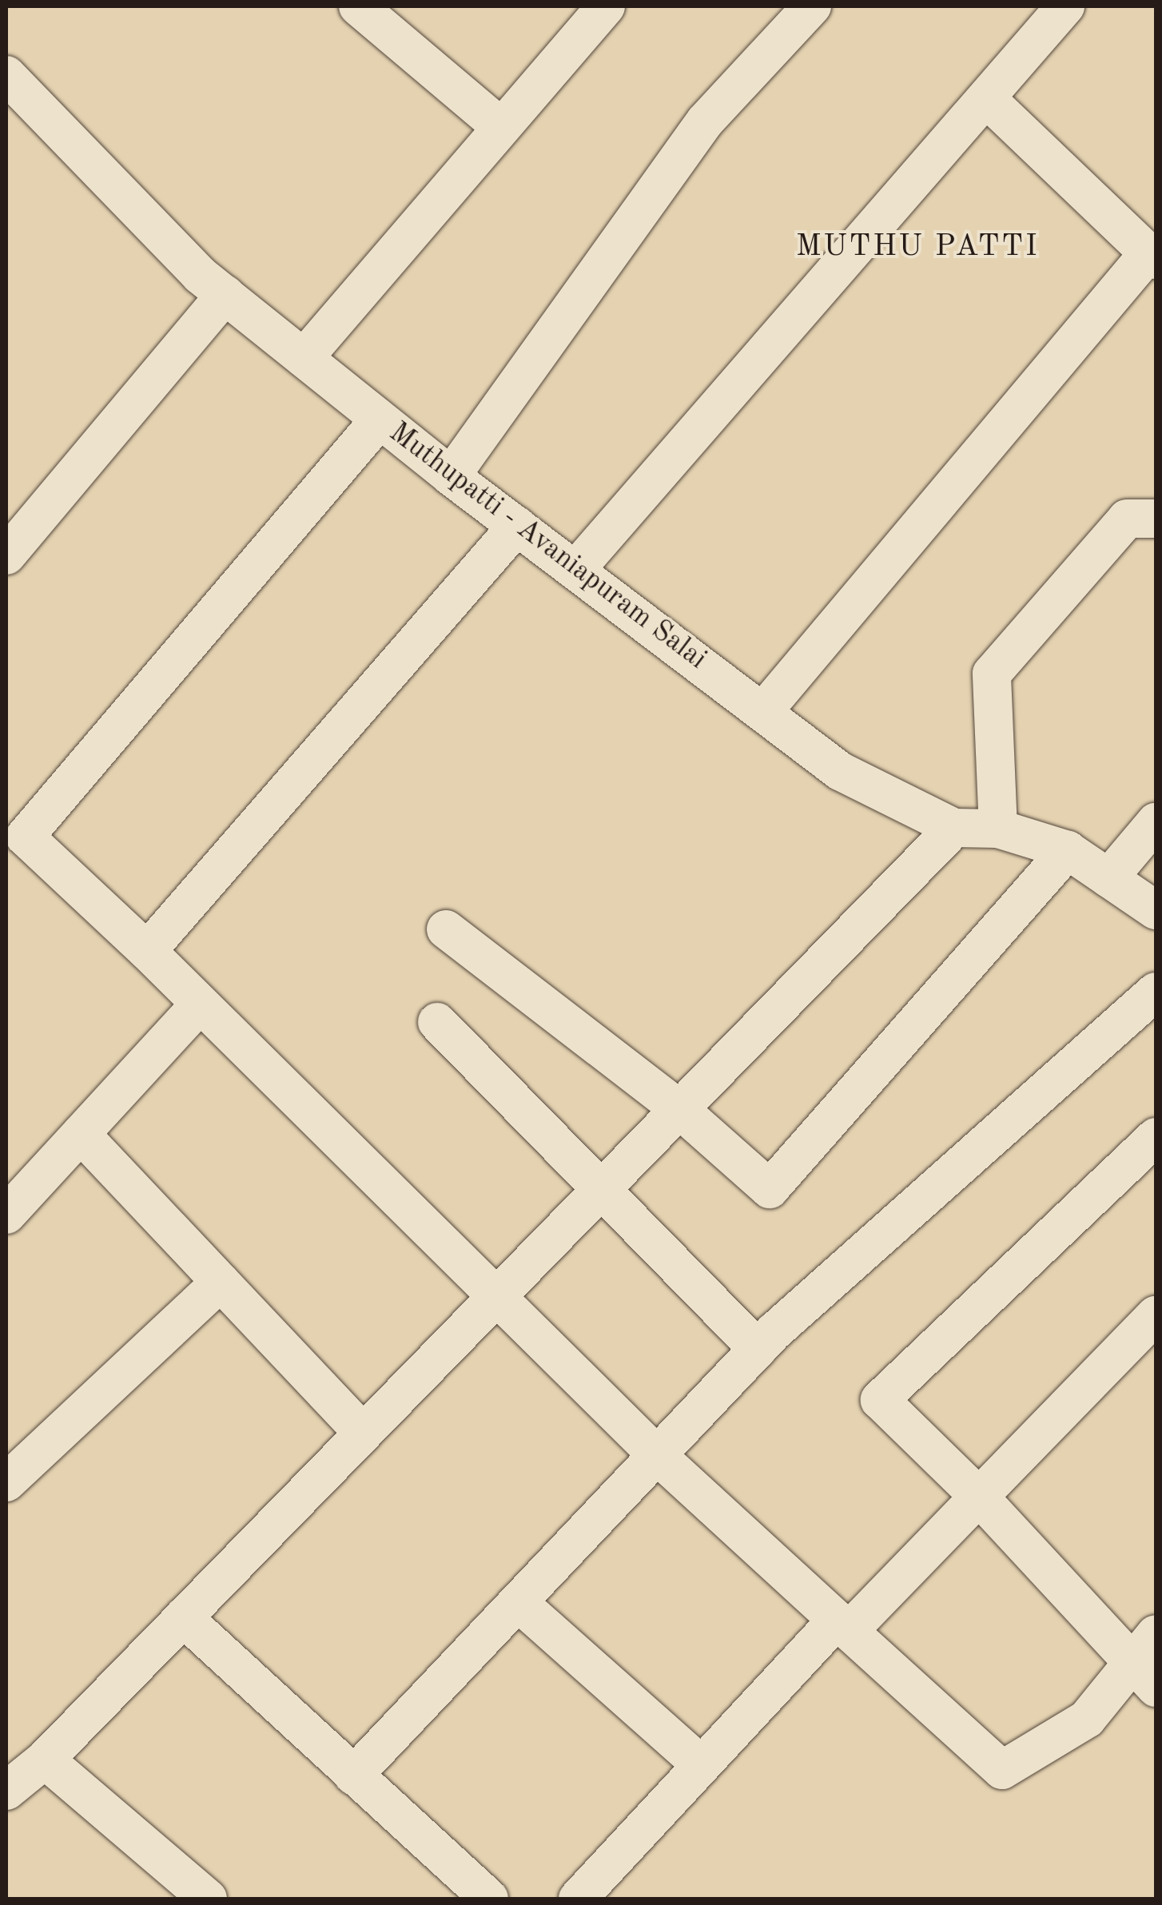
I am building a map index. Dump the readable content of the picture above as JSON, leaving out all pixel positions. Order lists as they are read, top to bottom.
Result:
{
  "streets": {
    "street": ["Muthupatti - Avaniapuram Salai"]
  },
  "districts": ["MUTHU PATTI"]
}
